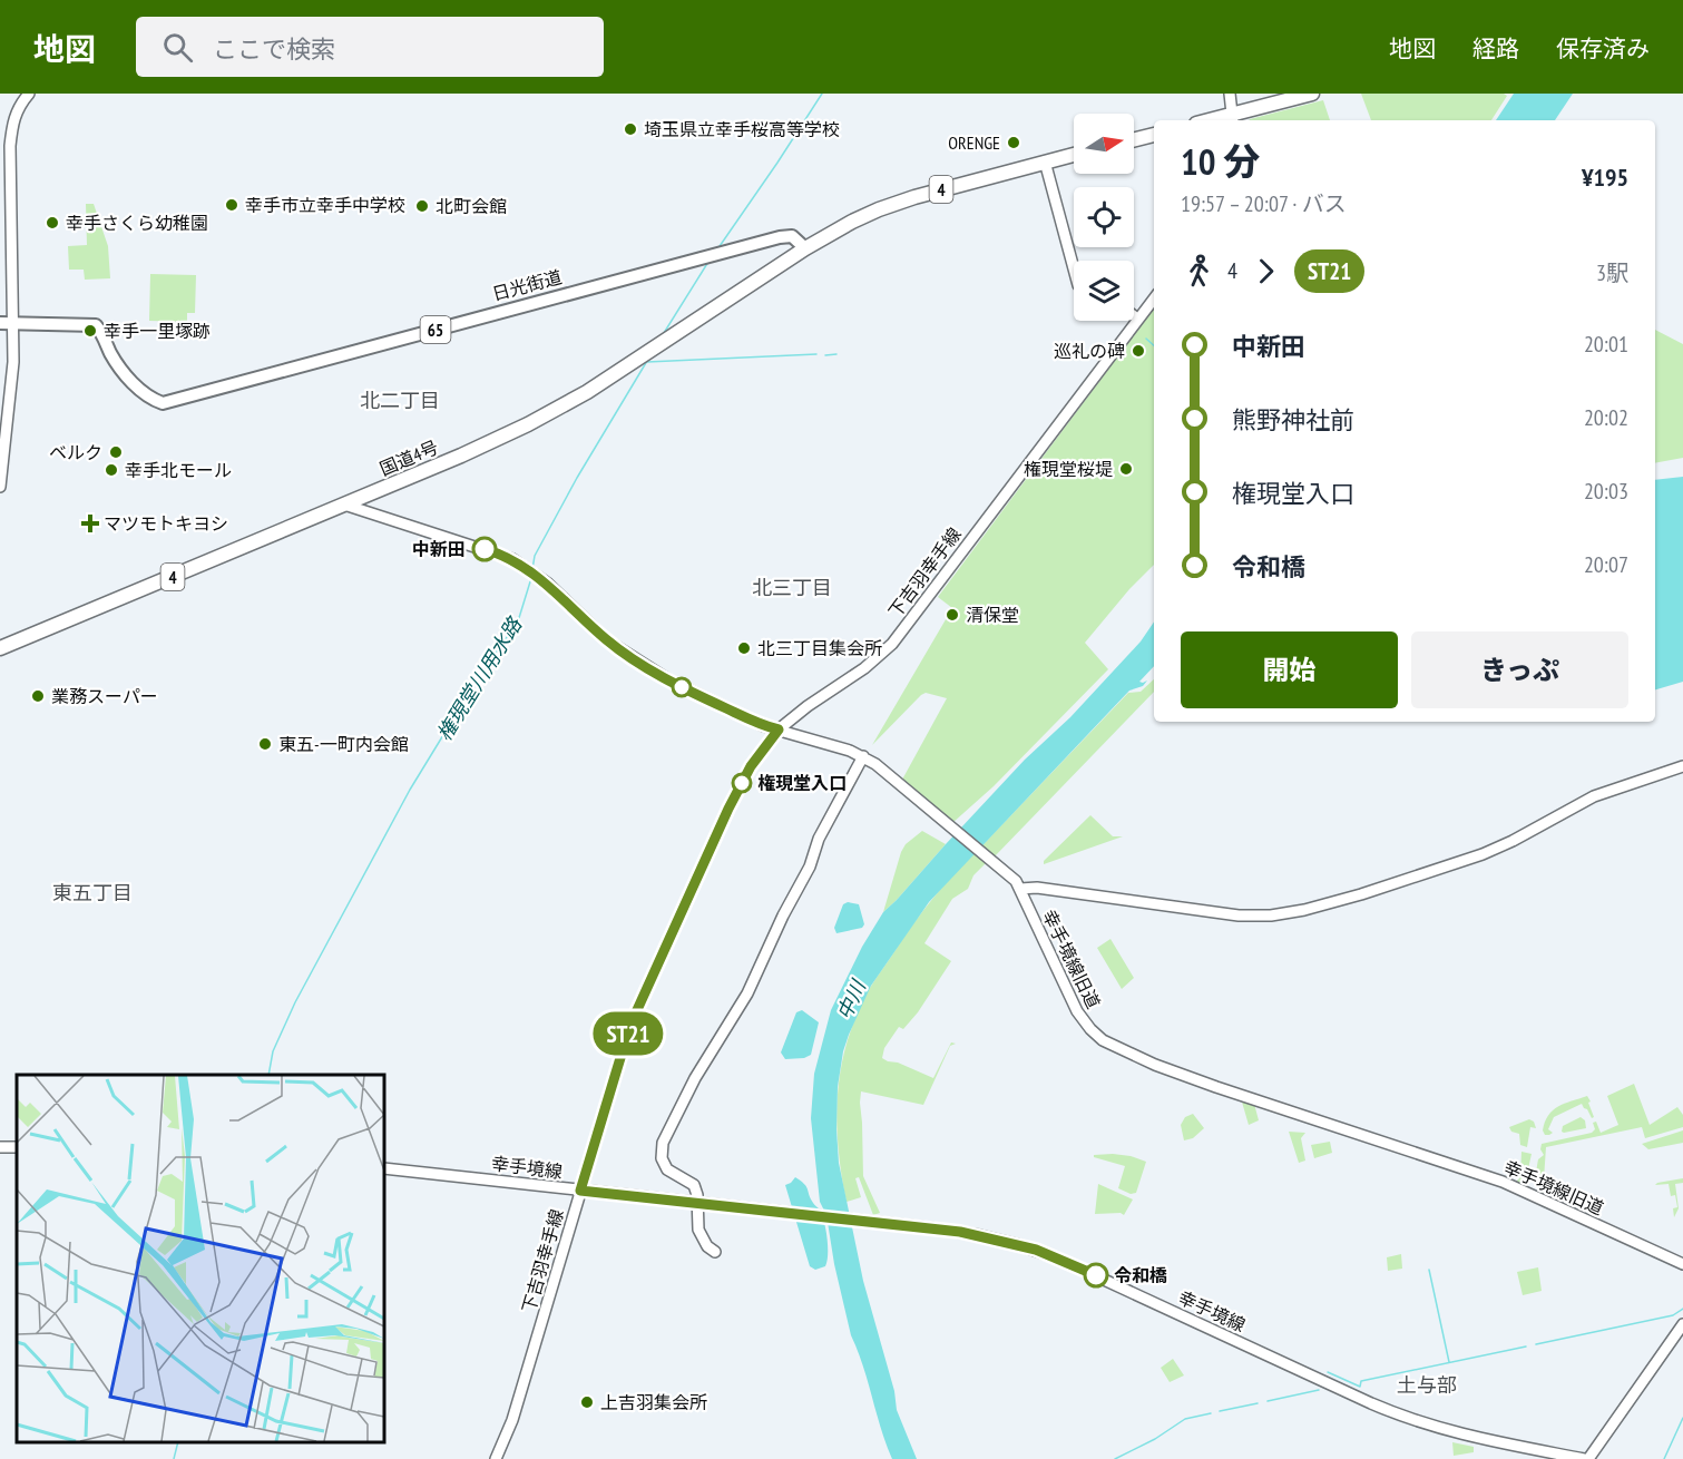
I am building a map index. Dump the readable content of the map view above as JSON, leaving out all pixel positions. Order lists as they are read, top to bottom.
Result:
{
  "streets": {
    "highway": ["4", "国道4号"],
    "main road": ["日光街道", "65"],
    "street": ["下吉羽幸手線", "幸手境線旧道", "幸手境線"]
  },
  "crossings": [
    ["4", "日光街道"],
    ["4", "国道4号"],
    ["日光街道", "国道4号"],
    ["国道4号", "幸手境線旧道"],
    ["下吉羽幸手線", "幸手境線旧道"],
    ["下吉羽幸手線", "幸手境線"]
  ],
  "districts": [
    "北二丁目",
    "北三丁目",
    "東五丁目",
    "土与部"
  ],
  "water": ["権現堂川用水路", "中川"],
  "places": {
    "other": [
      "埼玉県立幸手桜高等学校",
      "ORENGE",
      "幸手市立幸手中学校",
      "北町会館",
      "幸手さくら幼稚園",
      "幸手一里塚跡",
      "巡礼の碑",
      "ベルク",
      "権現堂桜堤",
      "幸手北モール",
      "中新田",
      "清保堂",
      "北三丁目集会所",
      "業務スーパー",
      "東五-一町内会館",
      "権現堂入口",
      "令和橋",
      "上吉羽集会所"
    ],
    "health": ["マツモトキヨシ"]
  },
  "lines": ["bus line ST21"],
  "north": "right",
  "page": {
    "header": "地図",
    "search": "ここで検索",
    "nav": ["地図", "経路", "保存済み"],
    "on_map": "ST21",
    "heading": ["10 分", "19:57 – 20:07 · バス", "¥195"],
    "legs": ["4", "ST21", "3駅"],
    "list": [
      {
        "name": "中新田",
        "value": "20:01"
      },
      {
        "name": "熊野神社前",
        "value": "20:02"
      },
      {
        "name": "権現堂入口",
        "value": "20:03"
      },
      {
        "name": "令和橋",
        "value": "20:07"
      }
    ],
    "buttons": ["開始", "きっぷ"]
  }
}
